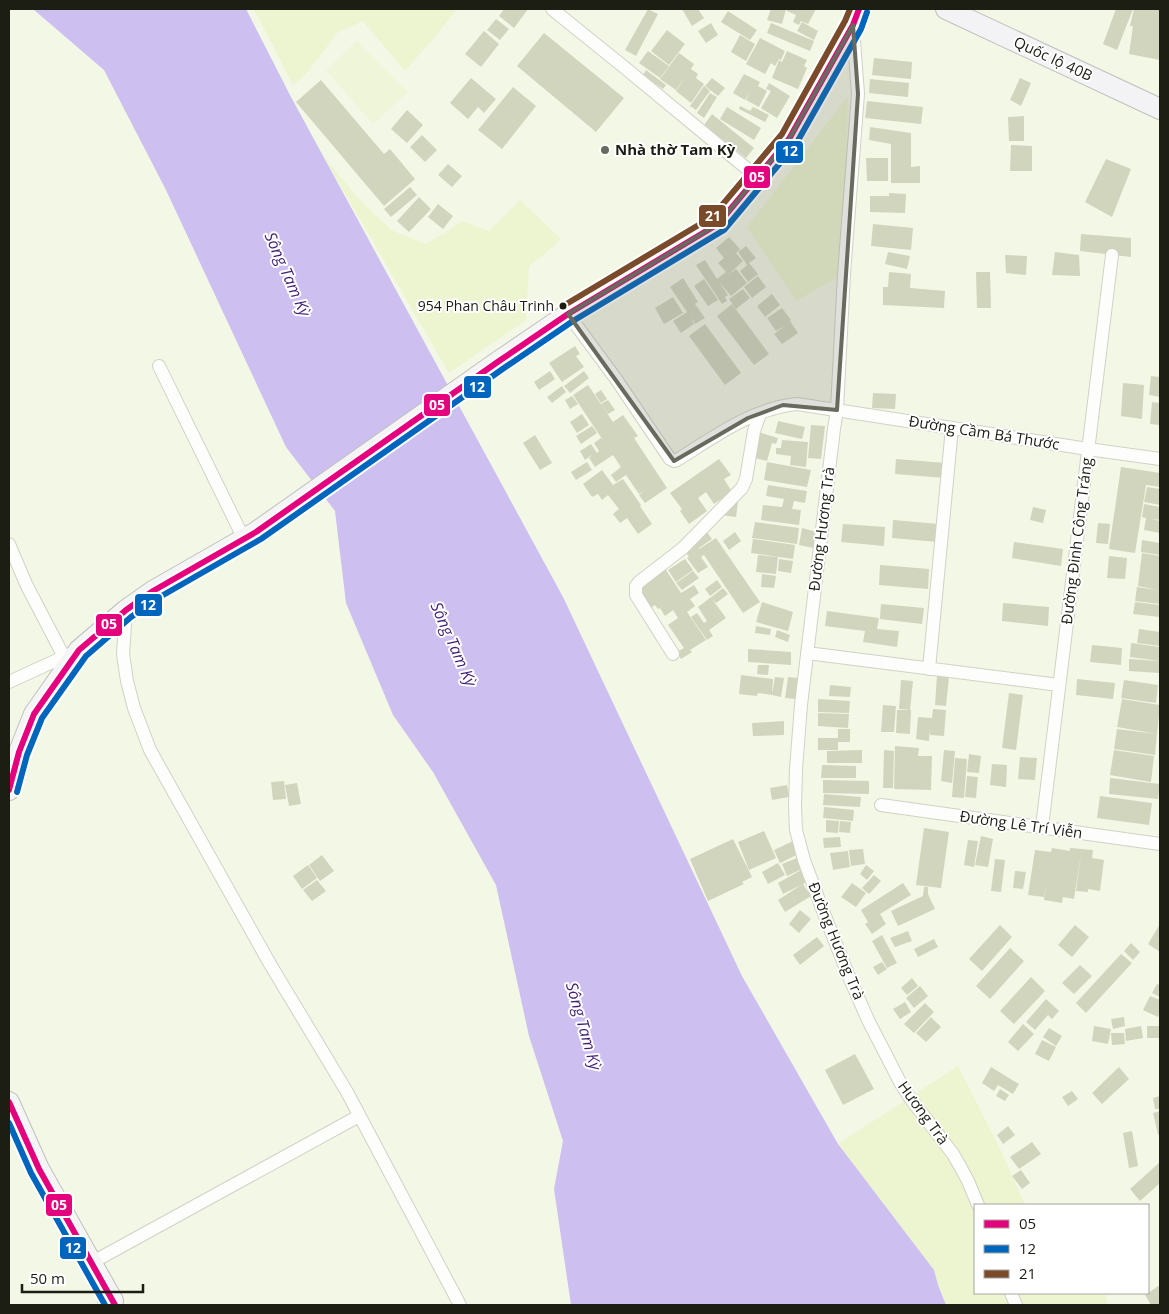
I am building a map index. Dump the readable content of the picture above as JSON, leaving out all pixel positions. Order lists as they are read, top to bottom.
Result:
{
  "streets": {
    "highway": ["Quốc lộ 40B"],
    "street": [
      "Đường Cầm Bá Thước",
      "Đường Hương Trà",
      "Đường Đinh Công Tráng",
      "Đường Lê Trí Viễn",
      "Hương Trà"
    ]
  },
  "crossings": [
    ["Đường Cầm Bá Thước", "Đường Hương Trà"],
    ["Đường Cầm Bá Thước", "Đường Đinh Công Tráng"],
    ["Đường Hương Trà", "Hương Trà"],
    ["Đường Đinh Công Tráng", "Đường Lê Trí Viễn"]
  ],
  "water": ["Sông Tam Kỳ"],
  "places": ["Nhà thờ Tam Kỳ", "954 Phan Châu Trinh"],
  "lines": ["transit line 05", "transit line 21", "transit line 12"],
  "legend": ["05", "12", "21"],
  "scale_bar": "50 m"
}
